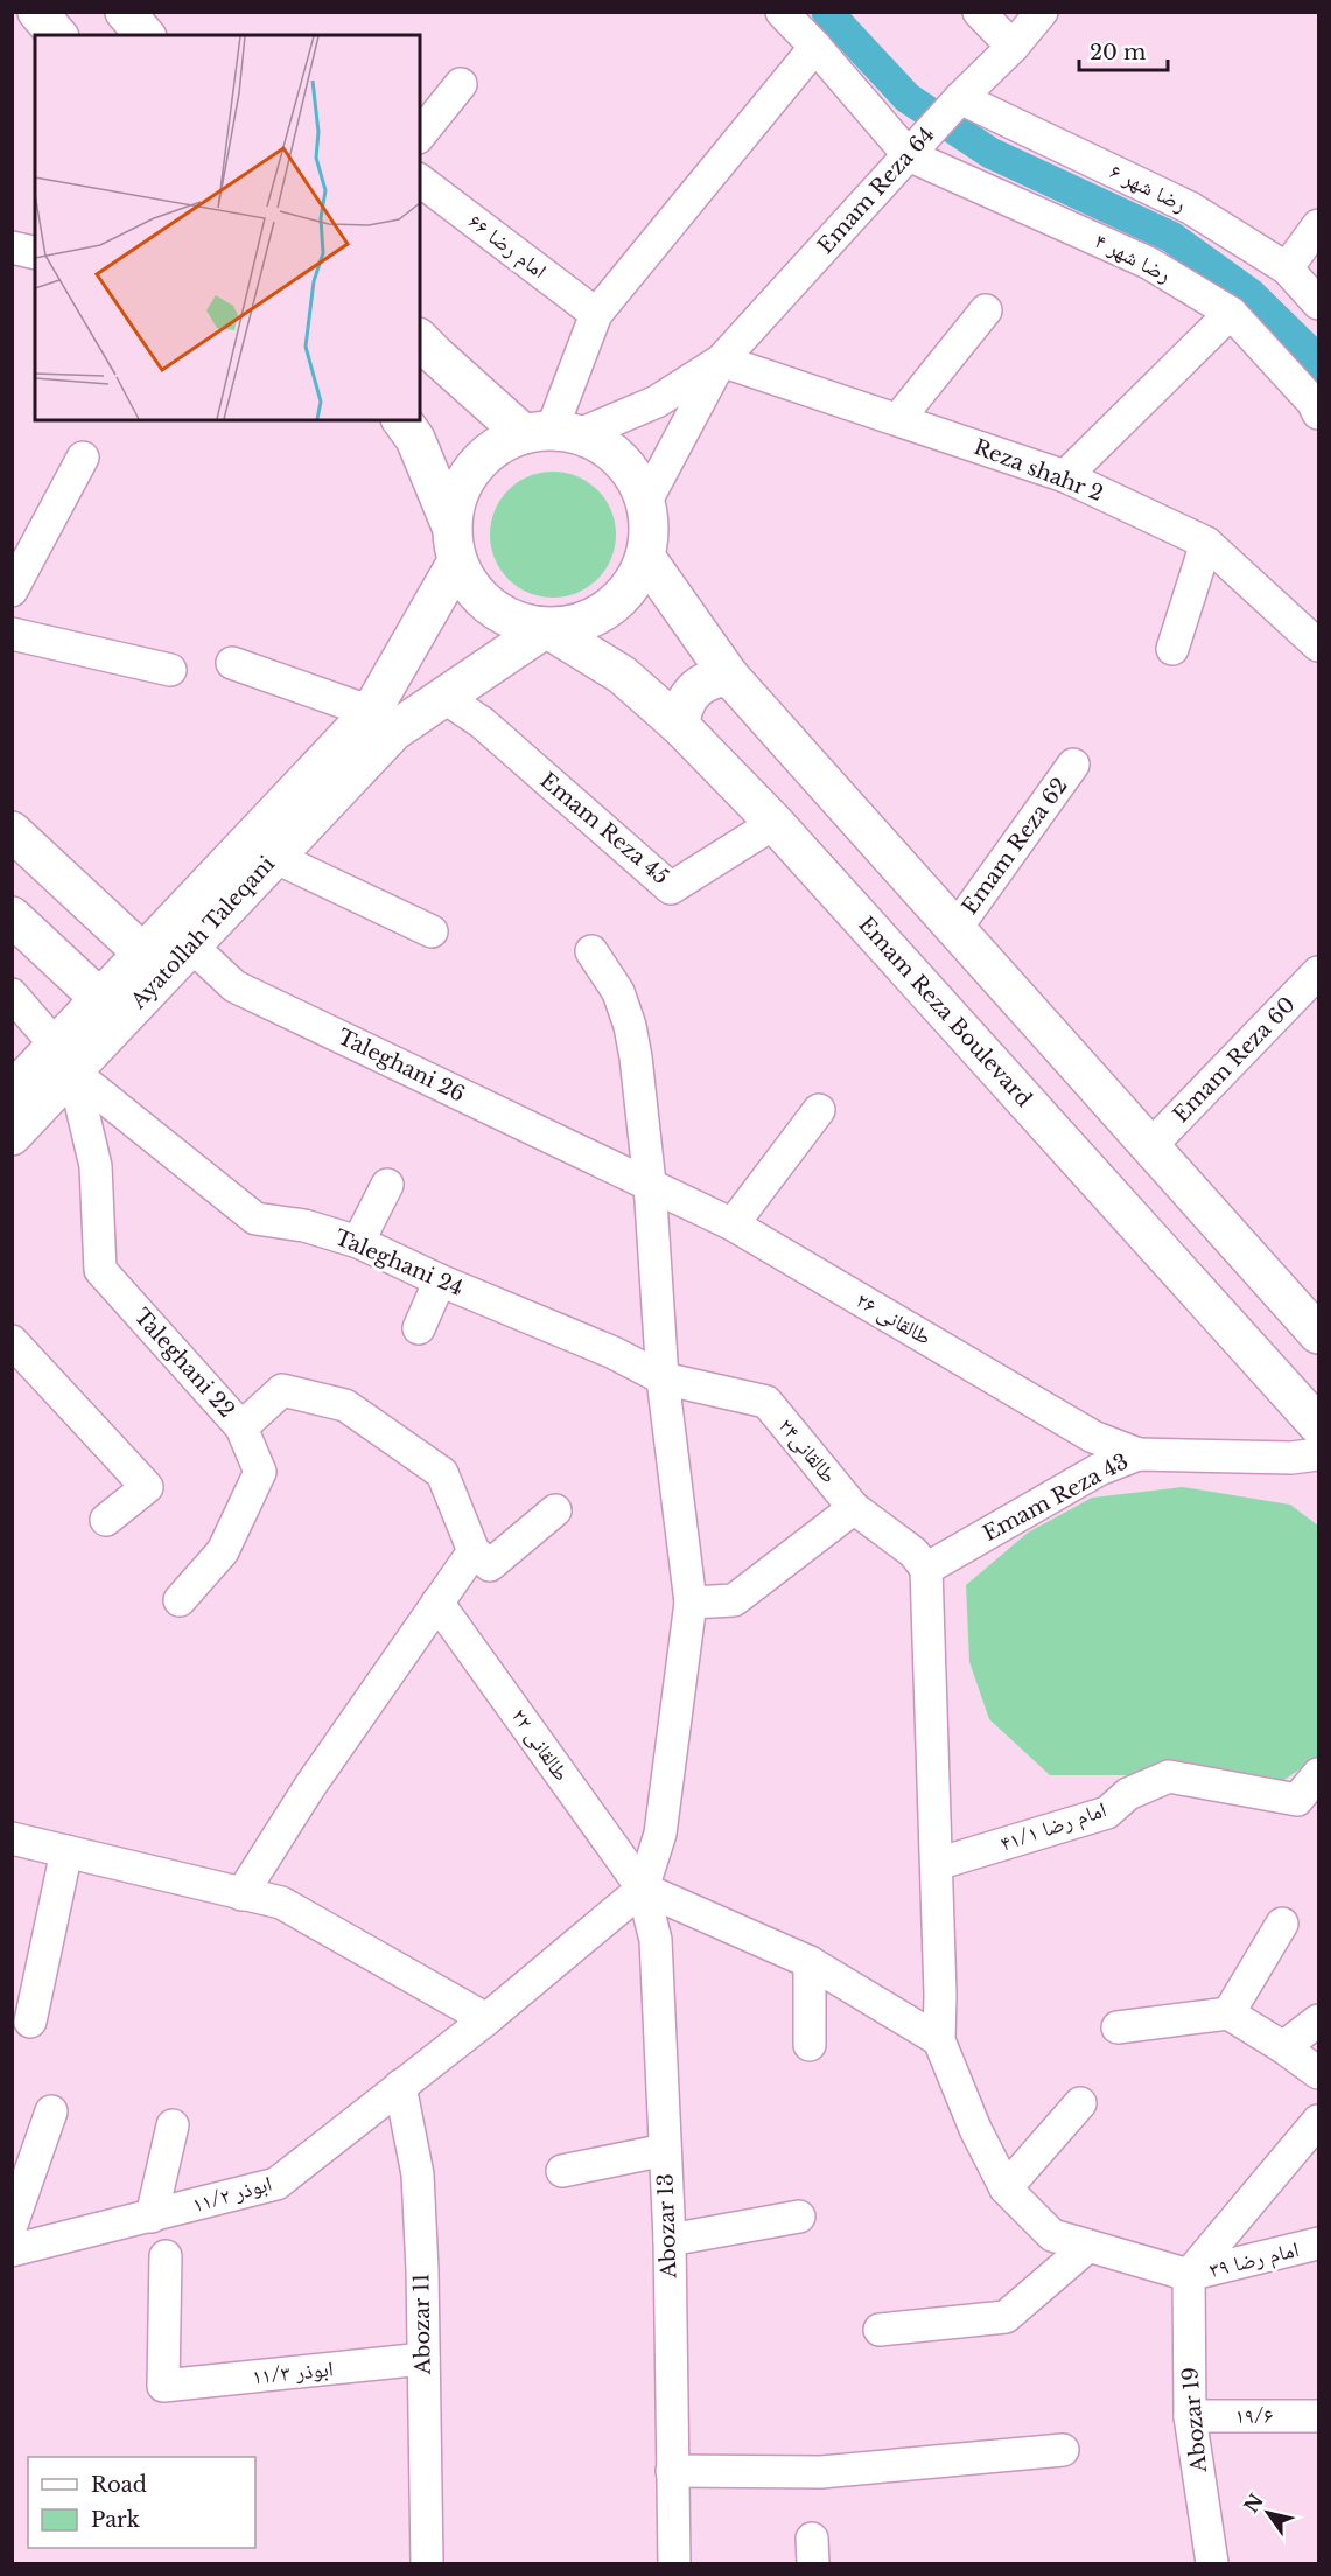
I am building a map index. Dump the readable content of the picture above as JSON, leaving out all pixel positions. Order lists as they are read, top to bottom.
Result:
{
  "streets": {
    "main road": ["Ayatollah Taleqani", "Emam Reza Boulevard"],
    "street": [
      "رضا شهر ۶",
      "Emam Reza 64",
      "امام رضا ۶۶",
      "رضا شهر ۴",
      "Reza shahr 2",
      "Emam Reza 45",
      "Emam Reza 62",
      "Emam Reza 60",
      "Taleghani 26",
      "Taleghani 24",
      "طالقانی ۲۶",
      "Taleghani 22",
      "طالقانی۲۴",
      "Emam Reza 43",
      "طالقانی ۲۲",
      "امام رضا ۴۱/۱",
      "ابوذر ۱۱/۲",
      "Abozar 13",
      "امام رضا ۳۹",
      "Abozar 11",
      "ابوذر ۱۱/۳",
      "۱۹/۶",
      "Abozar 19"
    ]
  },
  "crossings": [
    ["رضا شهر ۶", "Emam Reza 64"],
    ["Emam Reza 64", "رضا شهر ۴"],
    ["Emam Reza 64", "Reza shahr 2"],
    ["Emam Reza 45", "Emam Reza Boulevard"],
    ["Ayatollah Taleqani", "Taleghani 26"],
    ["Ayatollah Taleqani", "Taleghani 24"],
    ["Ayatollah Taleqani", "Taleghani 22"],
    ["Taleghani 26", "طالقانی ۲۶"],
    ["Taleghani 24", "Taleghani 22"],
    ["Taleghani 24", "طالقانی۲۴"],
    ["طالقانی ۲۶", "Emam Reza 43"],
    ["طالقانی۲۴", "Emam Reza 43"],
    ["طالقانی ۲۲", "ابوذر ۱۱/۲"],
    ["طالقانی ۲۲", "Abozar 13"],
    ["ابوذر ۱۱/۲", "Abozar 13"],
    ["ابوذر ۱۱/۲", "Abozar 11"],
    ["امام رضا ۳۹", "Abozar 19"],
    ["Abozar 11", "ابوذر ۱۱/۳"],
    ["۱۹/۶", "Abozar 19"]
  ],
  "legend": ["Road", "Park"],
  "scale_bar": "20 m",
  "north": "top left"
}
